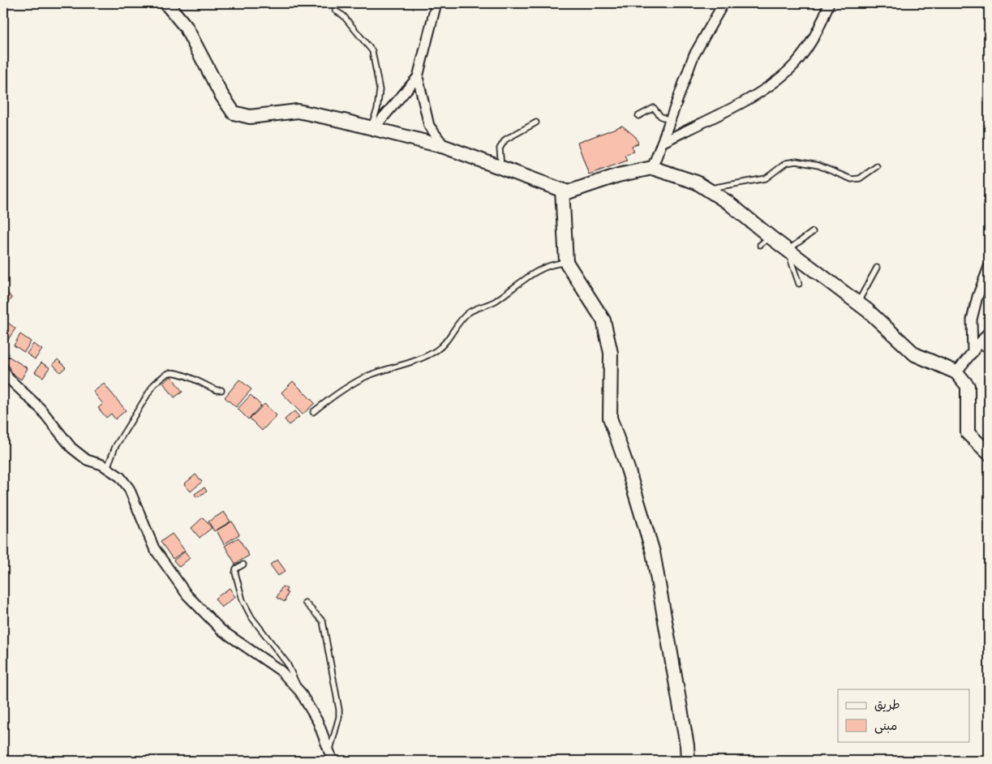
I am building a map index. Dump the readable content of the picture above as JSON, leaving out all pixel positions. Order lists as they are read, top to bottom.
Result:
{
  "legend": ["طريق", "مبنى"]
}
